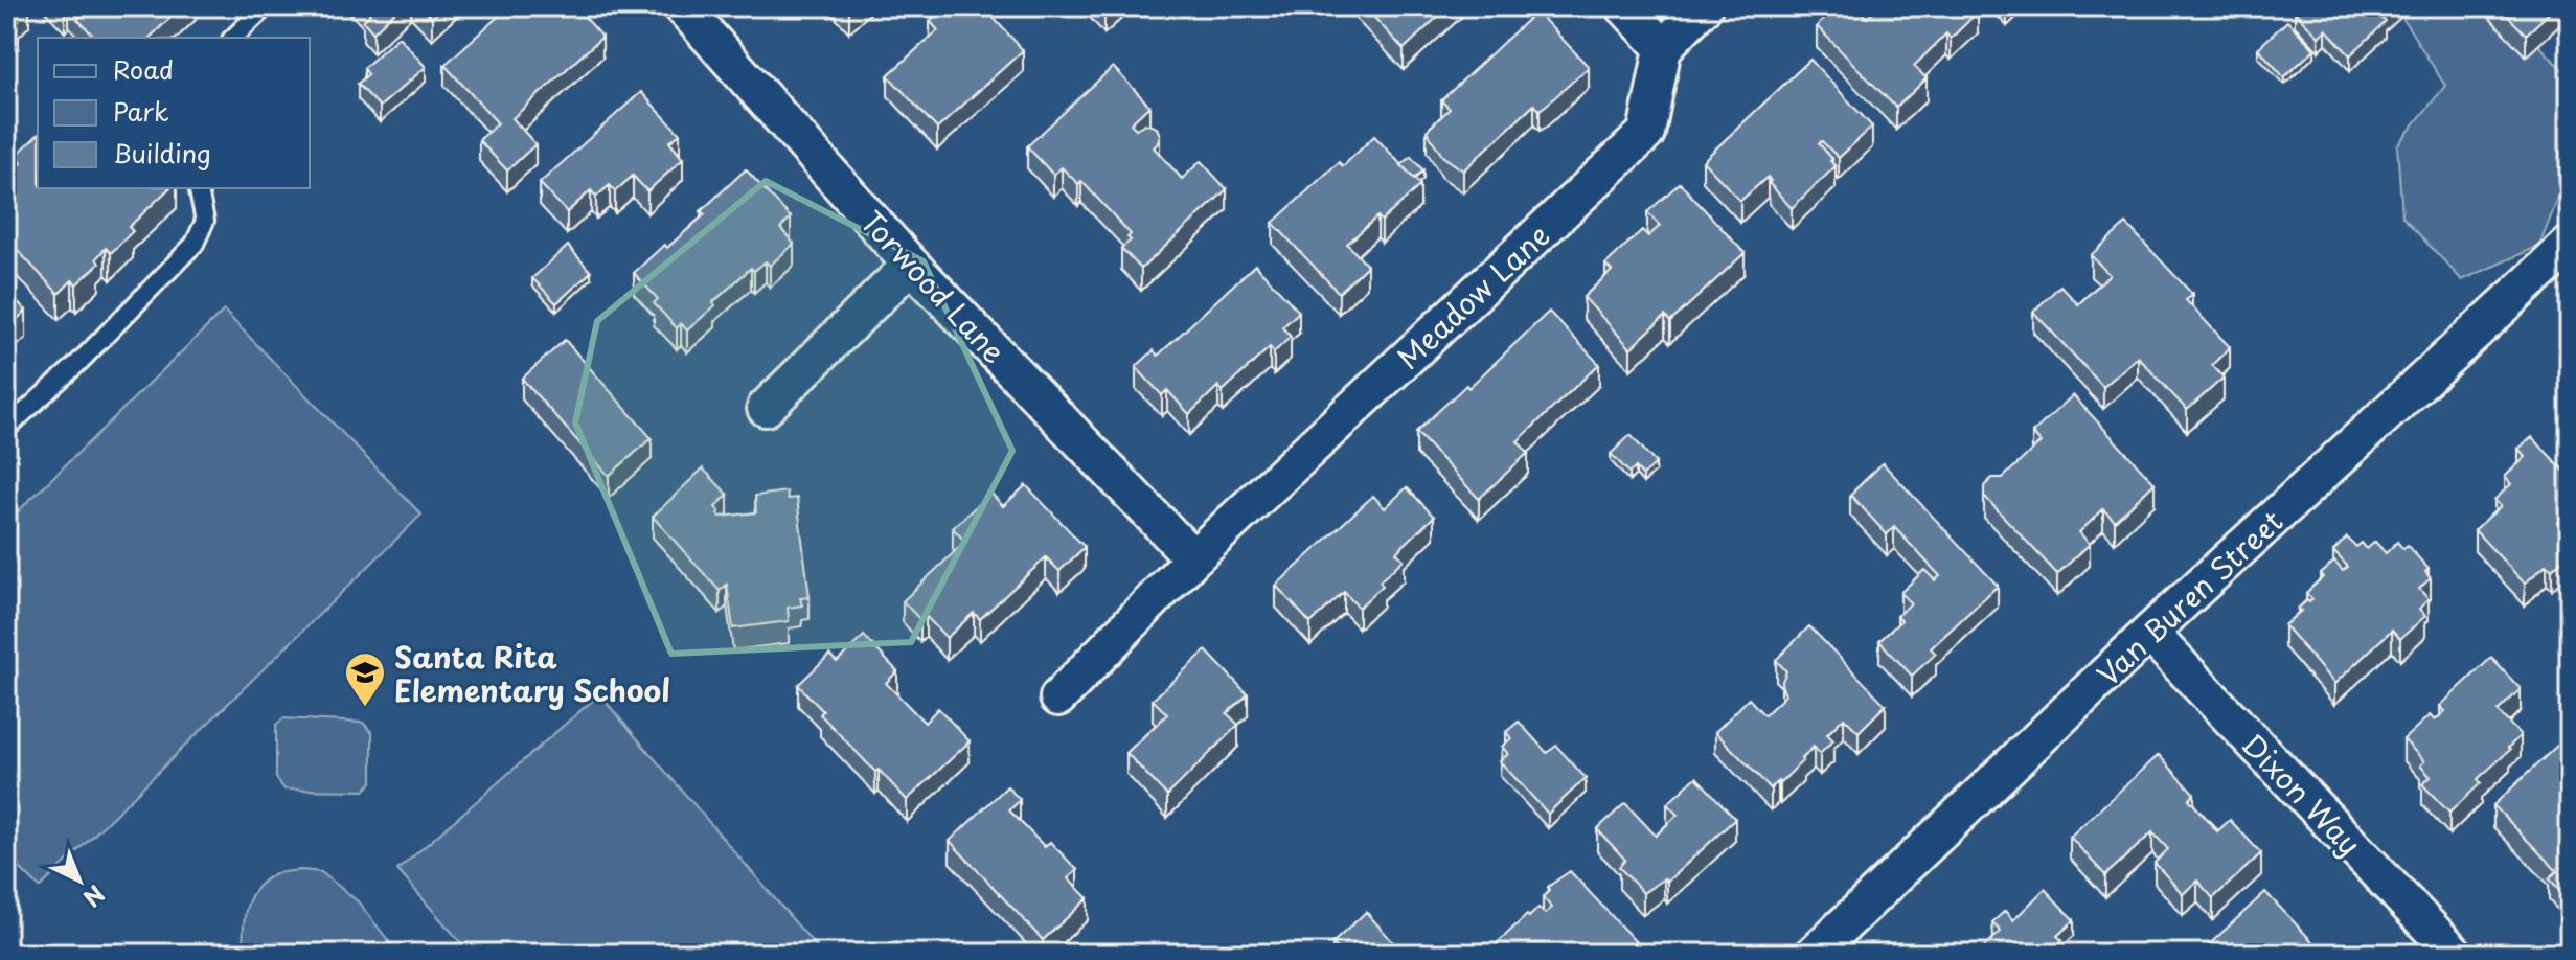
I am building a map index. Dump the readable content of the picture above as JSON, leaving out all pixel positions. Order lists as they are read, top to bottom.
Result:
{
  "streets": {
    "street": [
      "Torwood Lane",
      "Meadow Lane",
      "Van Buren Street",
      "Dixon Way"
    ]
  },
  "crossings": [
    ["Torwood Lane", "Meadow Lane"],
    ["Van Buren Street", "Dixon Way"]
  ],
  "places": {
    "school or university": ["Santa Rita Elementary School"]
  },
  "legend": ["Road", "Park", "Building"],
  "north": "bottom right"
}
